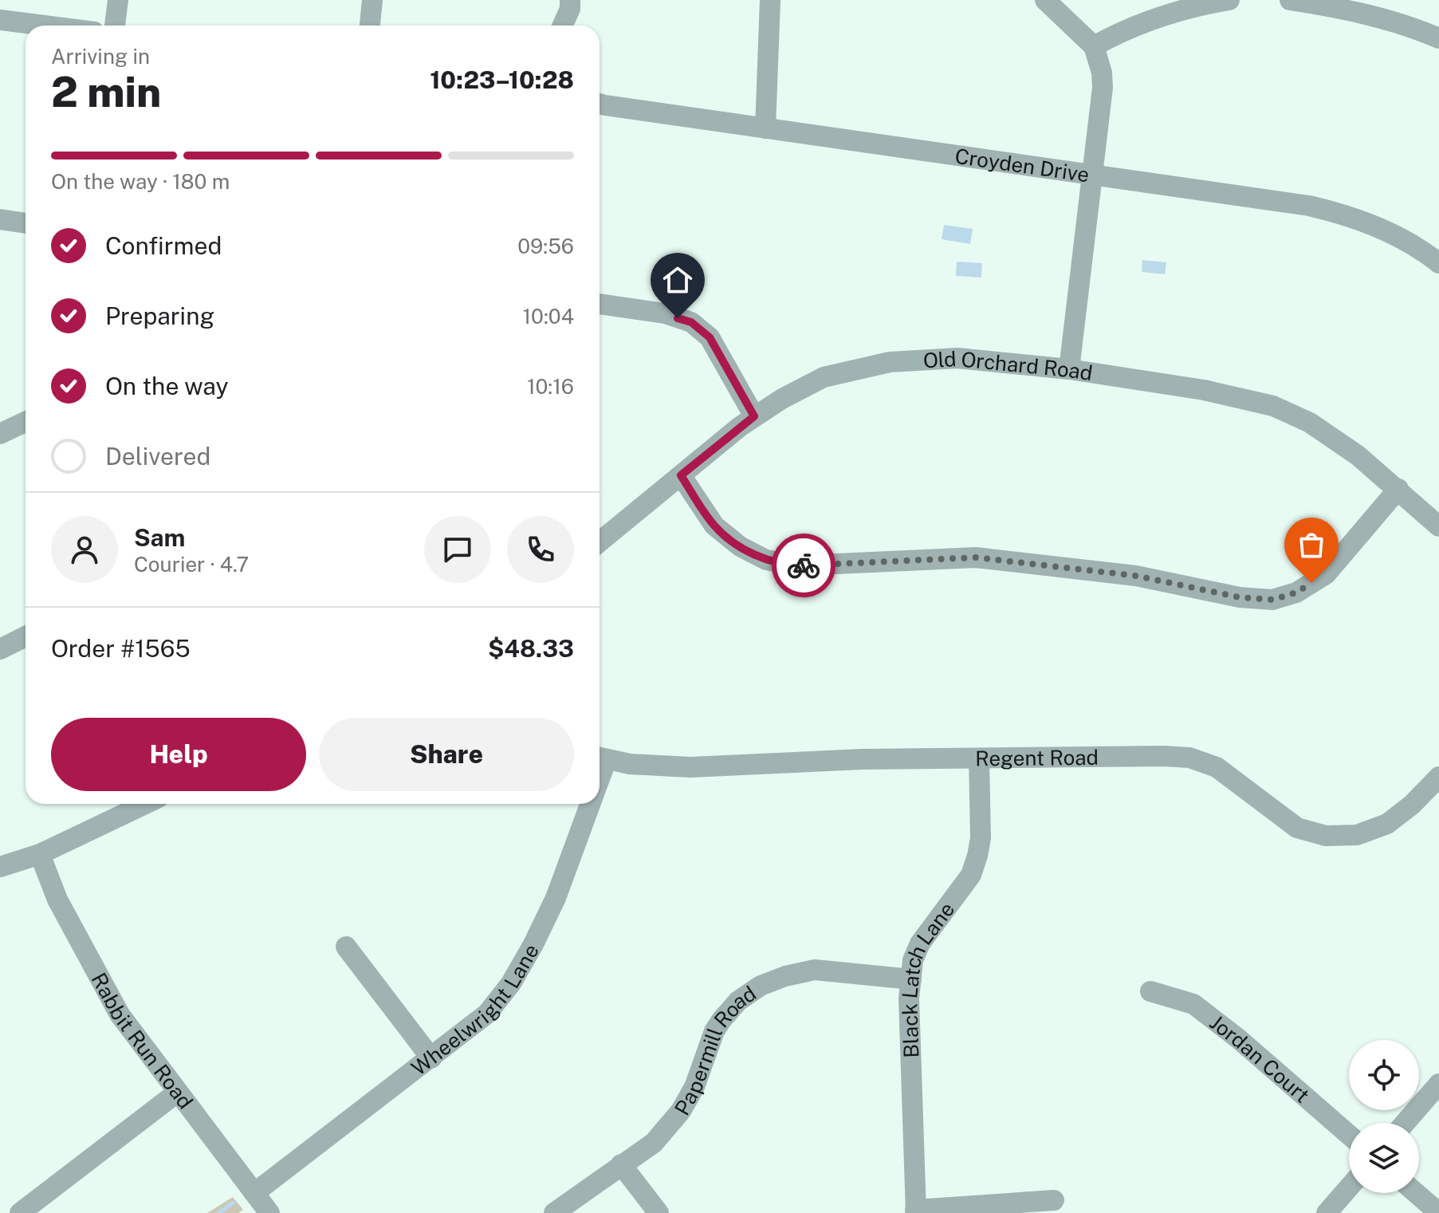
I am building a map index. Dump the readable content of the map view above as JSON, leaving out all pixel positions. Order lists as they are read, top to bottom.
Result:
{
  "streets": {
    "street": [
      "Croyden Drive",
      "Old Orchard Road",
      "Regent Road",
      "Black Latch Lane",
      "Wheelwright Lane",
      "Rabbit Run Road",
      "Papermill Road",
      "Jordan Court"
    ]
  },
  "crossings": [
    ["Regent Road", "Black Latch Lane"],
    ["Black Latch Lane", "Papermill Road"],
    ["Wheelwright Lane", "Rabbit Run Road"]
  ],
  "page": {
    "heading": ["2 min", "Arriving in", "10:23–10:28"],
    "panel": [
      "Sam",
      "Courier · 4.7",
      "Order #1565",
      "$48.33"
    ],
    "bar": "On the way · 180 m",
    "list": [
      ["Confirmed", "09:56"],
      ["Preparing", "10:04"],
      ["On the way", "10:16"],
      "Delivered"
    ],
    "buttons": ["Help", "Share"]
  }
}
